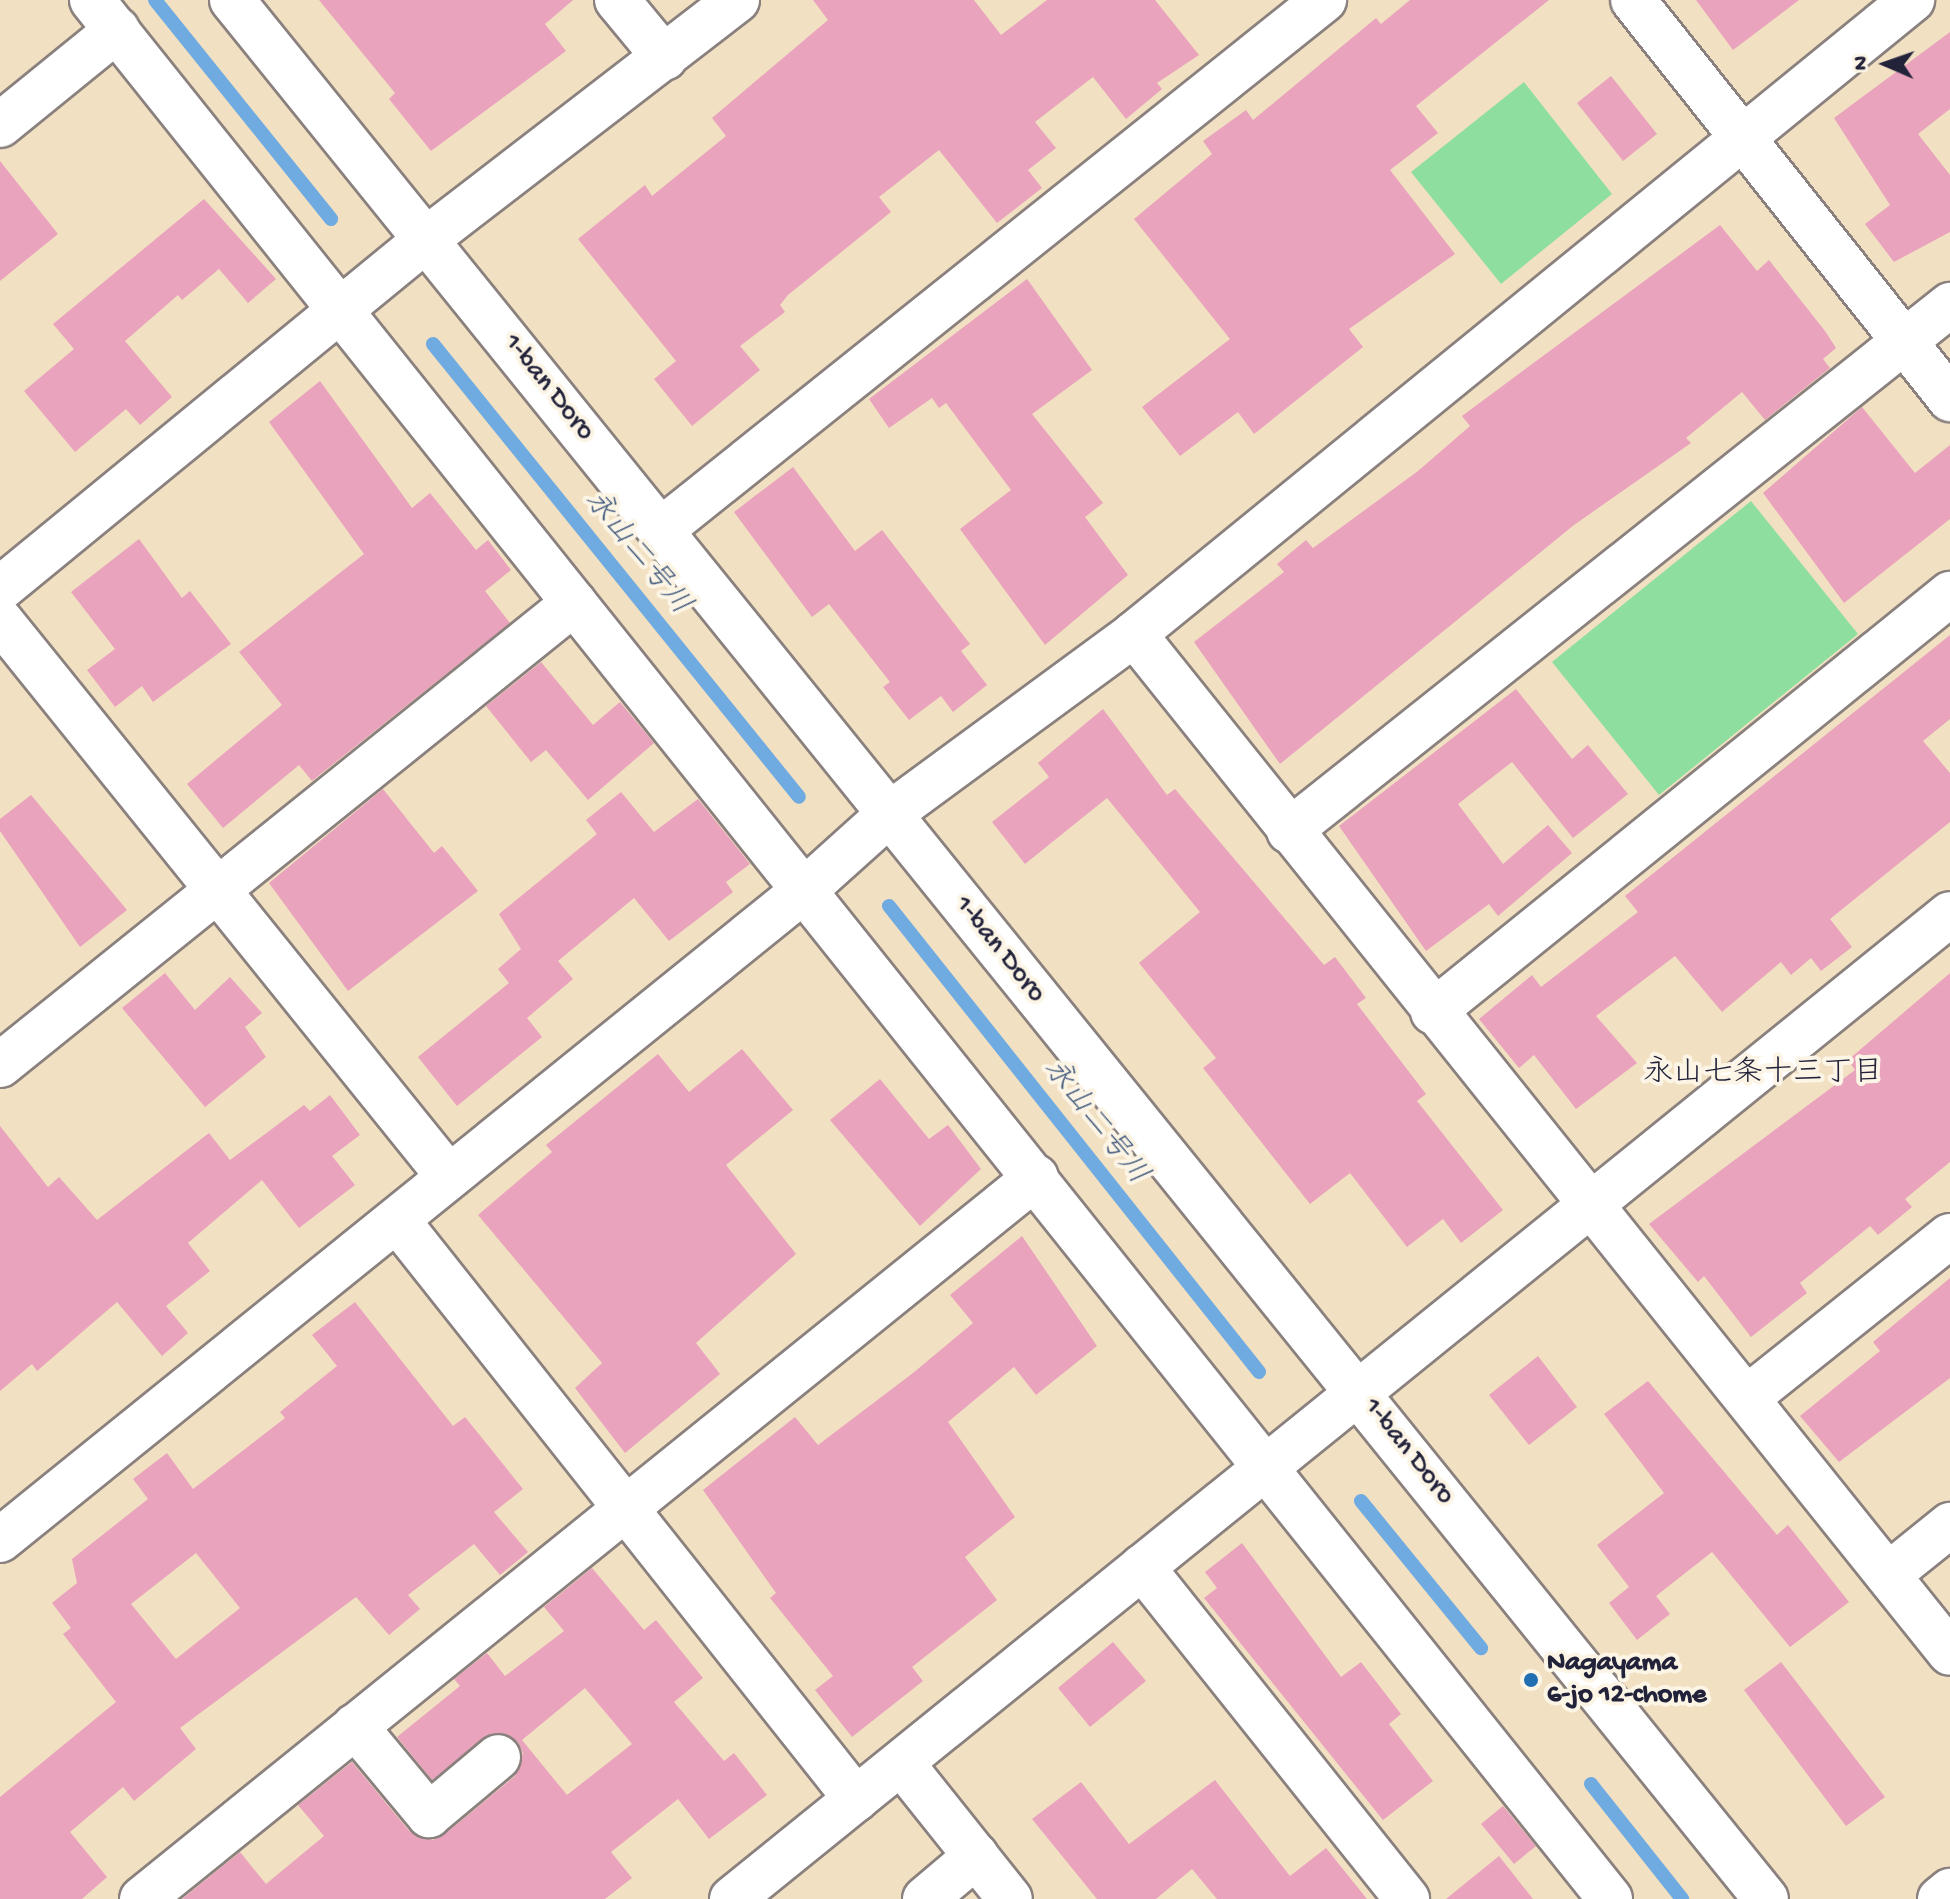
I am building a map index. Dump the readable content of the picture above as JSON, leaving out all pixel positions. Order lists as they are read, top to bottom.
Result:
{
  "streets": {
    "street": ["1-ban Doro"]
  },
  "districts": ["永山七条十三丁目"],
  "water": ["永山二号川"],
  "places": ["Nagayama 6-jo 12-chome"],
  "north": "left"
}
